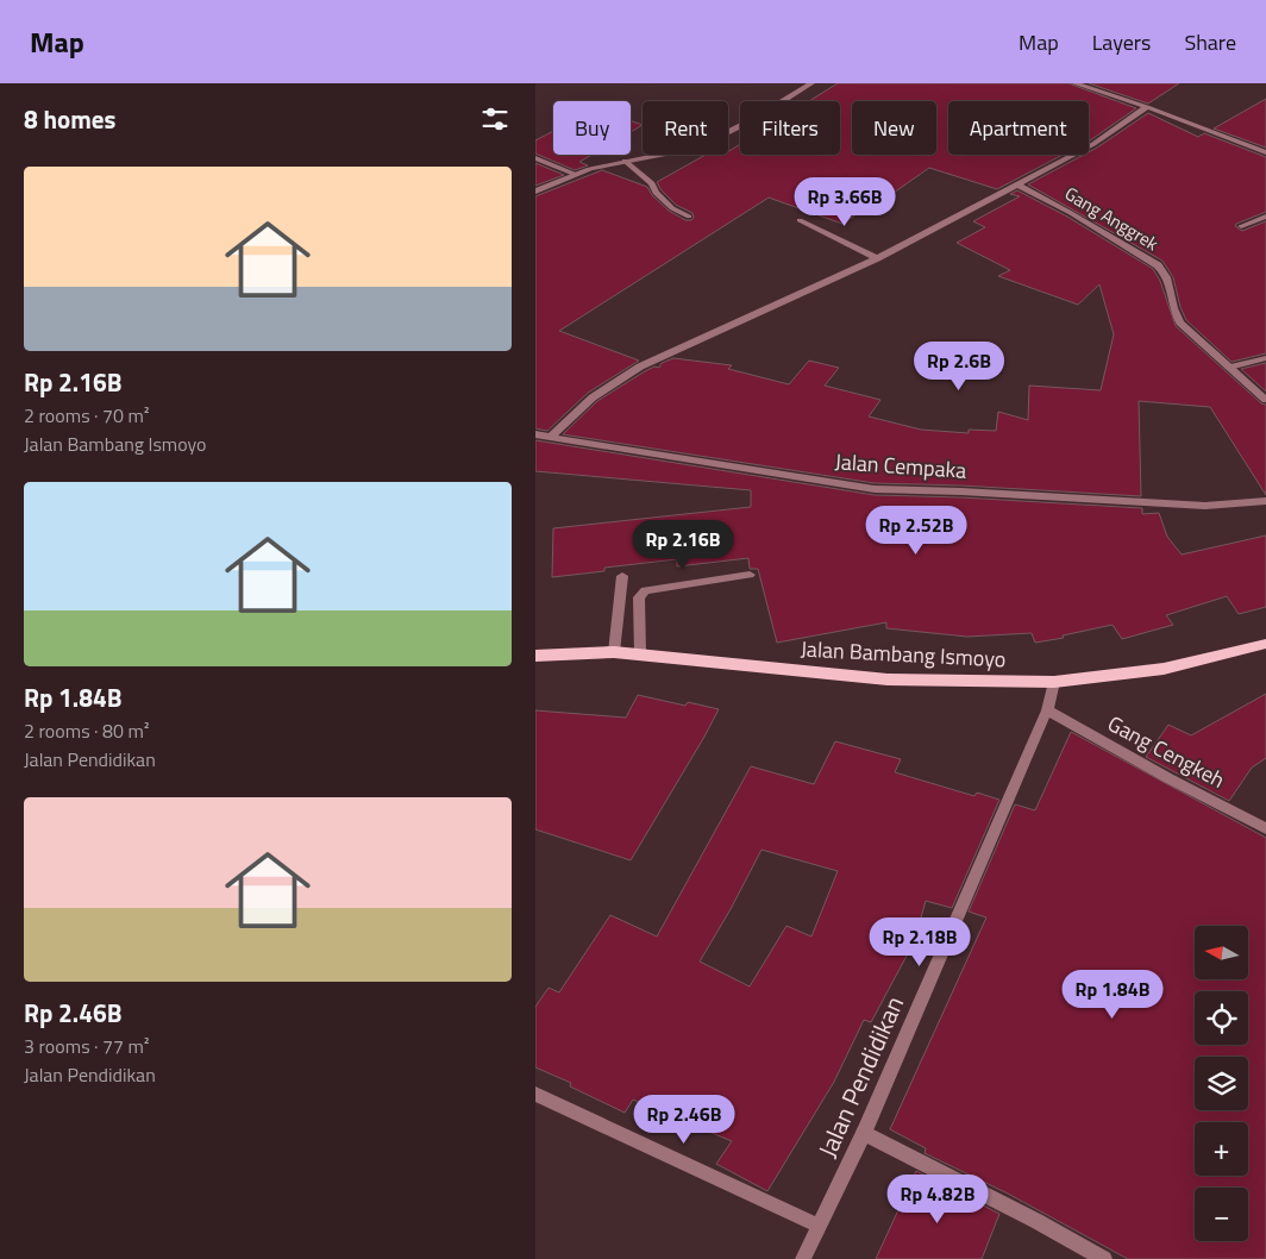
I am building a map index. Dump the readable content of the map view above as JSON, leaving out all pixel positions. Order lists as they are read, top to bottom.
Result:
{
  "streets": {
    "main road": ["Jalan Bambang Ismoyo"],
    "street": [
      "Gang Anggrek",
      "Jalan Cempaka",
      "Gang Cengkeh",
      "Jalan Pendidikan"
    ]
  },
  "crossings": [
    ["Jalan Bambang Ismoyo", "Jalan Pendidikan"],
    ["Gang Cengkeh", "Jalan Pendidikan"]
  ],
  "north": "left",
  "page": {
    "header": "Map",
    "nav": ["Map", "Layers", "Share"],
    "heading": "8 homes",
    "chip": [
      "Buy",
      "Rent",
      "Filters",
      "New",
      "Apartment"
    ],
    "list": [
      {
        "name": "Rp 2.16B",
        "note": "2 rooms · 70 m² · Jalan Bambang Ismoyo"
      },
      {
        "name": "Rp 1.84B",
        "note": "2 rooms · 80 m² · Jalan Pendidikan"
      },
      {
        "name": "Rp 2.46B",
        "note": "3 rooms · 77 m² · Jalan Pendidikan"
      }
    ],
    "price": [
      "Rp 3.66B",
      "Rp 2.6B",
      "Rp 2.52B",
      "Rp 2.16B",
      "Rp 2.18B",
      "Rp 1.84B",
      "Rp 2.46B",
      "Rp 4.82B"
    ],
    "map_buttons": ["+", "−"]
  }
}
